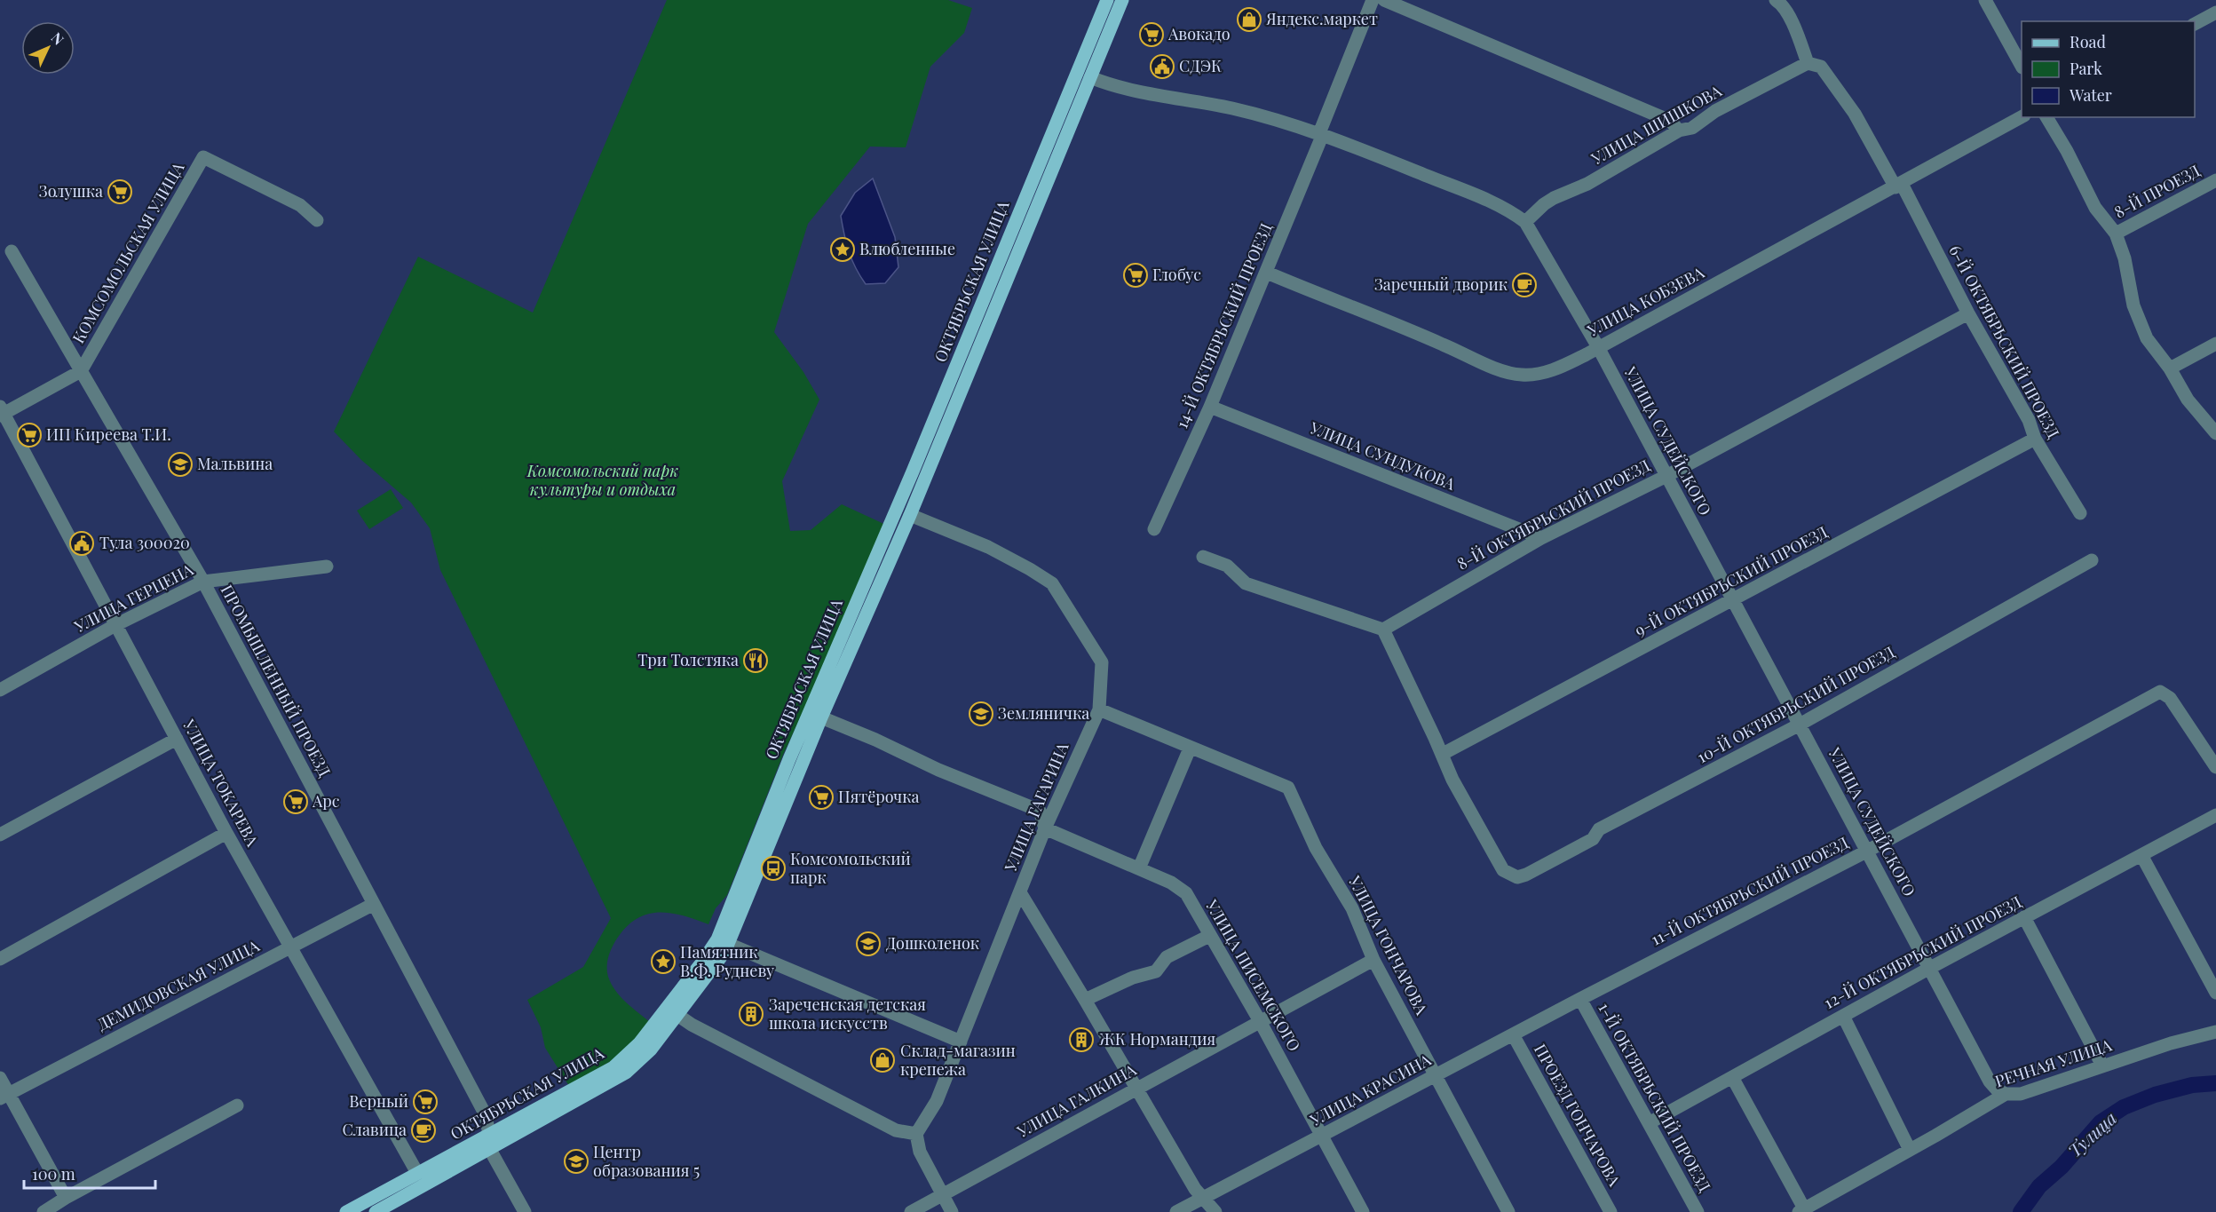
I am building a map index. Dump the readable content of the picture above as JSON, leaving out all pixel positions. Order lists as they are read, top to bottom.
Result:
{
  "streets": {
    "main road": ["ОКТЯБРЬСКАЯ УЛИЦА", "УЛИЦА СУДЕЙСКОГО"],
    "street": [
      "УЛИЦА ШИШКОВА",
      "8-Й ПРОЕЗД",
      "КОМСОМОЛЬСКАЯ УЛИЦА",
      "УЛИЦА КОБЗЕВА",
      "14-Й ОКТЯБРЬСКИЙ ПРОЕЗД",
      "6-Й ОКТЯБРЬСКИЙ ПРОЕЗД",
      "УЛИЦА СУНДУКОВА",
      "8-Й ОКТЯБРЬСКИЙ ПРОЕЗД",
      "9-Й ОКТЯБРЬСКИЙ ПРОЕЗД",
      "УЛИЦА ГЕРЦЕНА",
      "ПРОМЫШЛЕННЫЙ ПРОЕЗД",
      "10-Й ОКТЯБРЬСКИЙ ПРОЕЗД",
      "УЛИЦА ТОКАРЕВА",
      "УЛИЦА ГАГАРИНА",
      "11-Й ОКТЯБРЬСКИЙ ПРОЕЗД",
      "УЛИЦА ГОНЧАРОВА",
      "12-Й ОКТЯБРЬСКИЙ ПРОЕЗД",
      "УЛИЦА ПИСЕМСКОГО",
      "ДЕМИДОВСКАЯ УЛИЦА",
      "РЕЧНАЯ УЛИЦА",
      "УЛИЦА КРАСИНА",
      "1-Й ОКТЯБРЬСКИЙ ПРОЕЗД",
      "УЛИЦА ГАЛКИНА",
      "ПРОЕЗД ГОНЧАРОВА"
    ]
  },
  "crossings": [
    ["УЛИЦА ШИШКОВА", "6-Й ОКТЯБРЬСКИЙ ПРОЕЗД"],
    ["УЛИЦА ШИШКОВА", "УЛИЦА СУДЕЙСКОГО"],
    ["КОМСОМОЛЬСКАЯ УЛИЦА", "ПРОМЫШЛЕННЫЙ ПРОЕЗД"],
    ["ОКТЯБРЬСКАЯ УЛИЦА", "УЛИЦА СУДЕЙСКОГО"],
    ["ОКТЯБРЬСКАЯ УЛИЦА", "ПРОМЫШЛЕННЫЙ ПРОЕЗД"],
    ["ОКТЯБРЬСКАЯ УЛИЦА", "УЛИЦА ТОКАРЕВА"],
    ["ОКТЯБРЬСКАЯ УЛИЦА", "УЛИЦА ГАГАРИНА"],
    ["УЛИЦА КОБЗЕВА", "14-Й ОКТЯБРЬСКИЙ ПРОЕЗД"],
    ["УЛИЦА КОБЗЕВА", "6-Й ОКТЯБРЬСКИЙ ПРОЕЗД"],
    ["УЛИЦА КОБЗЕВА", "УЛИЦА СУДЕЙСКОГО"],
    ["14-Й ОКТЯБРЬСКИЙ ПРОЕЗД", "УЛИЦА СУДЕЙСКОГО"],
    ["14-Й ОКТЯБРЬСКИЙ ПРОЕЗД", "УЛИЦА СУНДУКОВА"],
    ["6-Й ОКТЯБРЬСКИЙ ПРОЕЗД", "8-Й ОКТЯБРЬСКИЙ ПРОЕЗД"],
    ["6-Й ОКТЯБРЬСКИЙ ПРОЕЗД", "9-Й ОКТЯБРЬСКИЙ ПРОЕЗД"],
    ["УЛИЦА СУДЕЙСКОГО", "8-Й ОКТЯБРЬСКИЙ ПРОЕЗД"],
    ["УЛИЦА СУДЕЙСКОГО", "9-Й ОКТЯБРЬСКИЙ ПРОЕЗД"],
    ["УЛИЦА СУДЕЙСКОГО", "10-Й ОКТЯБРЬСКИЙ ПРОЕЗД"],
    ["УЛИЦА СУДЕЙСКОГО", "11-Й ОКТЯБРЬСКИЙ ПРОЕЗД"],
    ["УЛИЦА СУДЕЙСКОГО", "12-Й ОКТЯБРЬСКИЙ ПРОЕЗД"],
    ["УЛИЦА СУДЕЙСКОГО", "РЕЧНАЯ УЛИЦА"],
    ["УЛИЦА СУНДУКОВА", "8-Й ОКТЯБРЬСКИЙ ПРОЕЗД"],
    ["9-Й ОКТЯБРЬСКИЙ ПРОЕЗД", "10-Й ОКТЯБРЬСКИЙ ПРОЕЗД"],
    ["УЛИЦА ГЕРЦЕНА", "ПРОМЫШЛЕННЫЙ ПРОЕЗД"],
    ["УЛИЦА ГЕРЦЕНА", "УЛИЦА ТОКАРЕВА"],
    ["ПРОМЫШЛЕННЫЙ ПРОЕЗД", "ДЕМИДОВСКАЯ УЛИЦА"],
    ["УЛИЦА ТОКАРЕВА", "ДЕМИДОВСКАЯ УЛИЦА"],
    ["УЛИЦА ГАГАРИНА", "УЛИЦА ГОНЧАРОВА"],
    ["УЛИЦА ГАГАРИНА", "УЛИЦА ПИСЕМСКОГО"],
    ["11-Й ОКТЯБРЬСКИЙ ПРОЕЗД", "УЛИЦА КРАСИНА"],
    ["11-Й ОКТЯБРЬСКИЙ ПРОЕЗД", "1-Й ОКТЯБРЬСКИЙ ПРОЕЗД"],
    ["УЛИЦА ГОНЧАРОВА", "УЛИЦА КРАСИНА"],
    ["УЛИЦА ГОНЧАРОВА", "УЛИЦА ГАЛКИНА"],
    ["12-Й ОКТЯБРЬСКИЙ ПРОЕЗД", "1-Й ОКТЯБРЬСКИЙ ПРОЕЗД"],
    ["УЛИЦА ПИСЕМСКОГО", "УЛИЦА КРАСИНА"],
    ["УЛИЦА ПИСЕМСКОГО", "УЛИЦА ГАЛКИНА"],
    ["УЛИЦА КРАСИНА", "1-Й ОКТЯБРЬСКИЙ ПРОЕЗД"],
    ["УЛИЦА КРАСИНА", "ПРОЕЗД ГОНЧАРОВА"]
  ],
  "water": ["Тулица"],
  "parks": ["Комсомольский парк культуры и отдыха"],
  "places": {
    "shop": ["Яндекс.маркет", "Склад-магазин крепежа"],
    "supermarket": [
      "Авокадо",
      "Золушка",
      "Глобус",
      "ИП Киреева Т.И.",
      "Пятёрочка",
      "Арс",
      "Верный"
    ],
    "public building": ["СДЭК", "Тула 300020"],
    "place": ["Влюбленные", "Памятник В.Ф. Рудневу"],
    "cafe": ["Заречный дворик", "Славица"],
    "school or university": [
      "Мальвина",
      "Земляничка",
      "Дошколенок",
      "Центр образования 5"
    ],
    "restaurant": ["Три Толстяка"],
    "bus stop": ["Комсомольский парк"],
    "building": ["Зареченская детская школа искусств", "ЖК Нормандия"]
  },
  "legend": ["Road", "Park", "Water"],
  "scale_bar": "100 m",
  "north": "top right"
}
